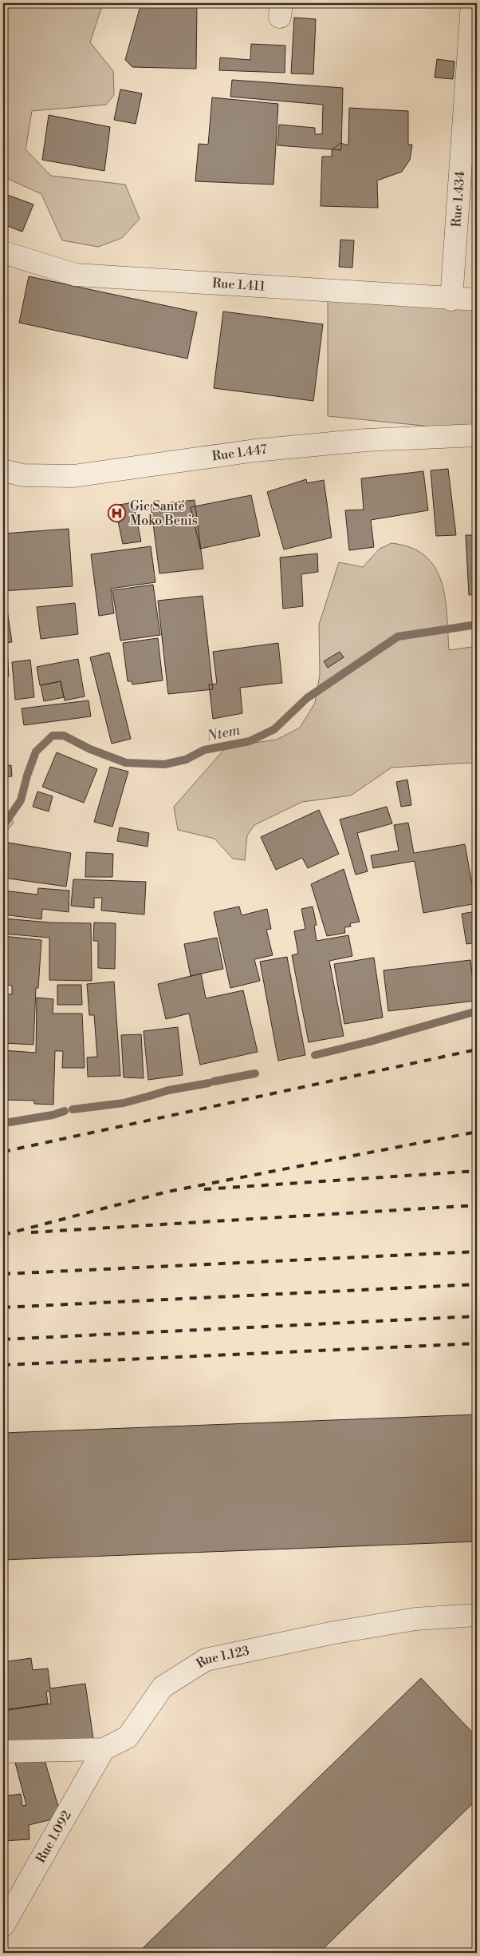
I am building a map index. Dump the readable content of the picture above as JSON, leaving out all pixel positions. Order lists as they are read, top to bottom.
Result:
{
  "streets": {
    "street": [
      "Rue 1.434",
      "Rue 1.411",
      "Rue 1.447",
      "Rue 1.123",
      "Rue 1.092"
    ]
  },
  "crossings": [
    ["Rue 1.434", "Rue 1.411"],
    ["Rue 1.123", "Rue 1.092"]
  ],
  "water": ["Ntem"],
  "places": {
    "hospital": ["Gic Santé Moko Benis"]
  }
}
